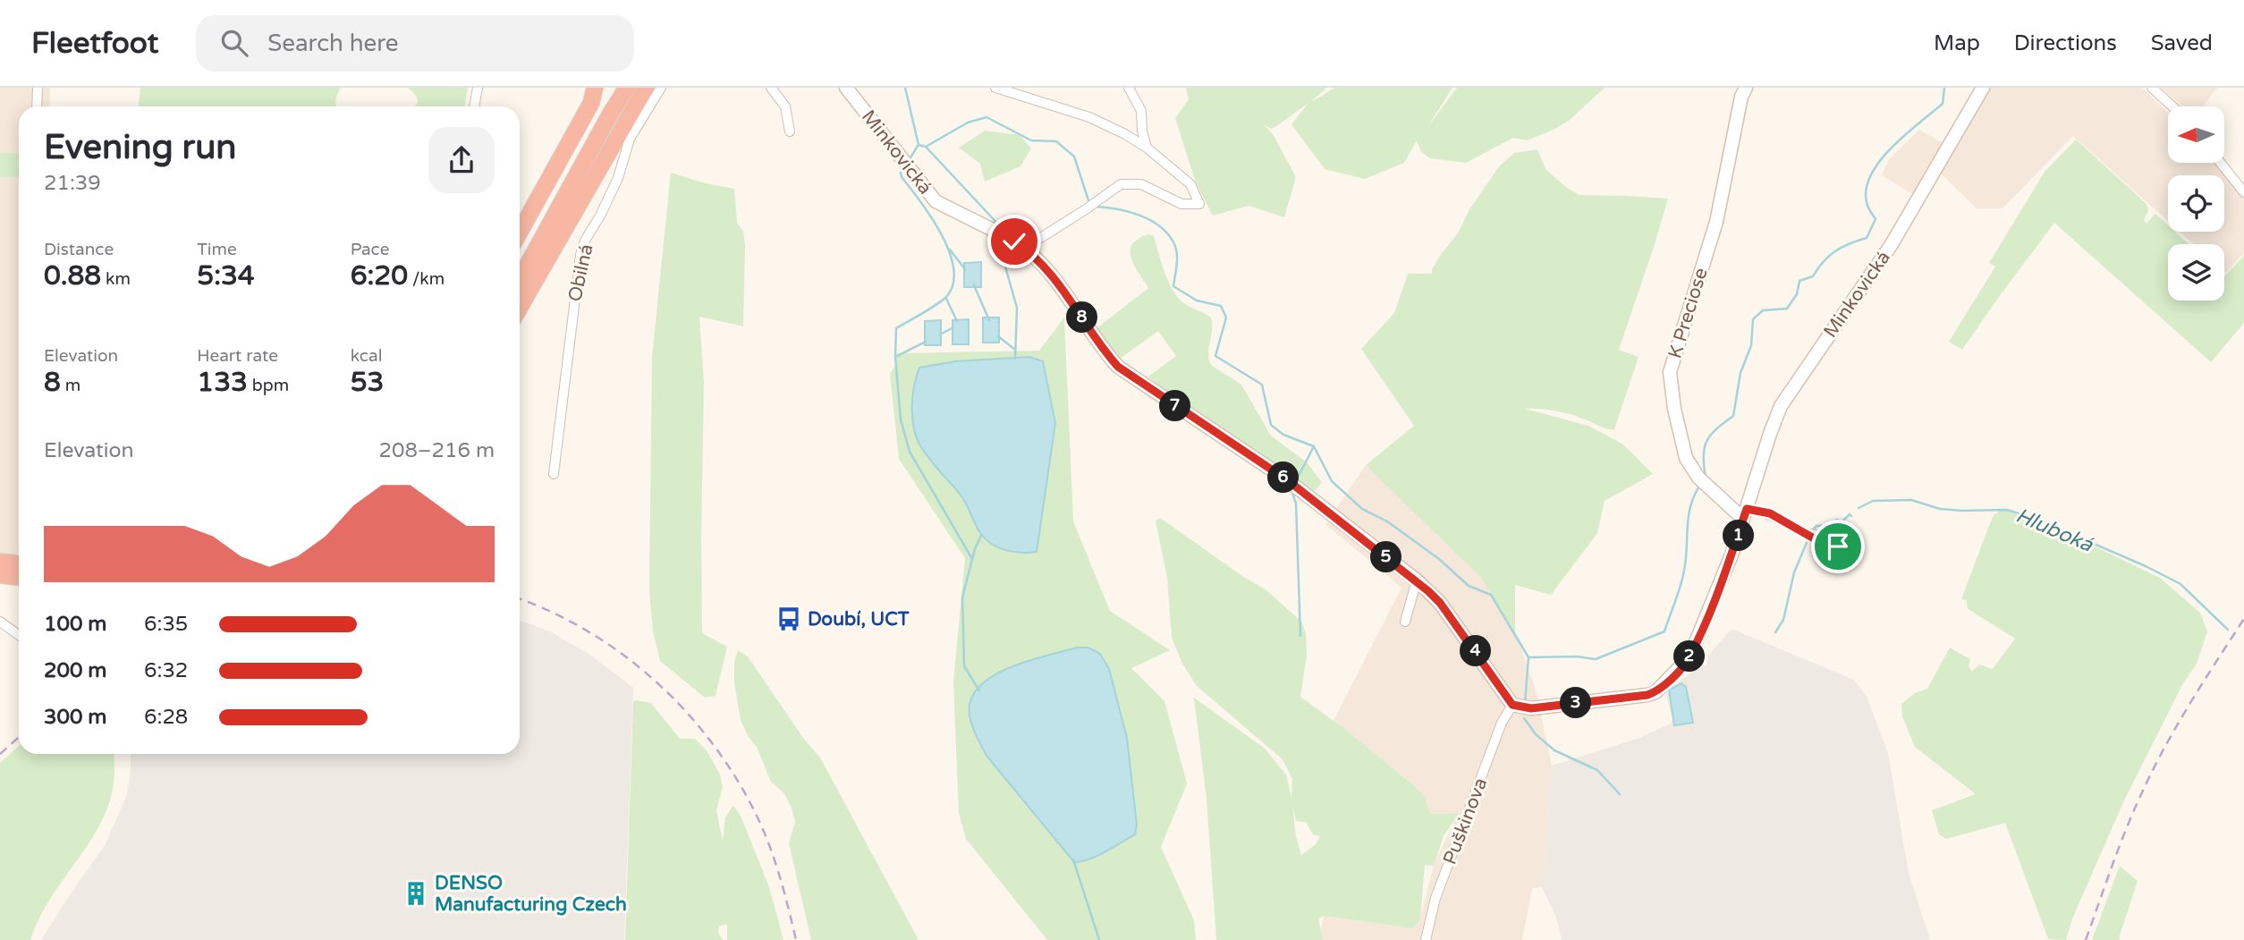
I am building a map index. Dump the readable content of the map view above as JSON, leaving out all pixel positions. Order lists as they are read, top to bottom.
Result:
{
  "streets": {
    "street": [
      "Minkovická",
      "Obilná",
      "K Preciose",
      "Puškinova"
    ]
  },
  "crossings": [
    ["Minkovická", "K Preciose"],
    ["Minkovická", "Puškinova"]
  ],
  "water": ["Hluboká"],
  "places": {
    "bus stop": ["Doubí, UCT"],
    "building": ["DENSO Manufacturing Czech"]
  },
  "north": "left",
  "page": {
    "header": "Fleetfoot",
    "search": "Search here",
    "nav": ["Map", "Directions", "Saved"],
    "heading": ["Evening run", "21:39"],
    "stats": [
      ["Distance", "0.88 km"],
      ["Time", "5:34"],
      ["Pace", "6:20 /km"],
      ["Elevation", "8 m"],
      ["Heart rate", "133 bpm"],
      ["kcal", "53"]
    ],
    "pins": [
      "8",
      "7",
      "6",
      "1",
      "5",
      "4",
      "2",
      "3"
    ],
    "chart": ["Elevation", "208–216 m"],
    "list": [
      {
        "name": "100 m",
        "note": "6:35"
      },
      {
        "name": "200 m",
        "note": "6:32"
      },
      {
        "name": "300 m",
        "note": "6:28"
      }
    ]
  }
}
